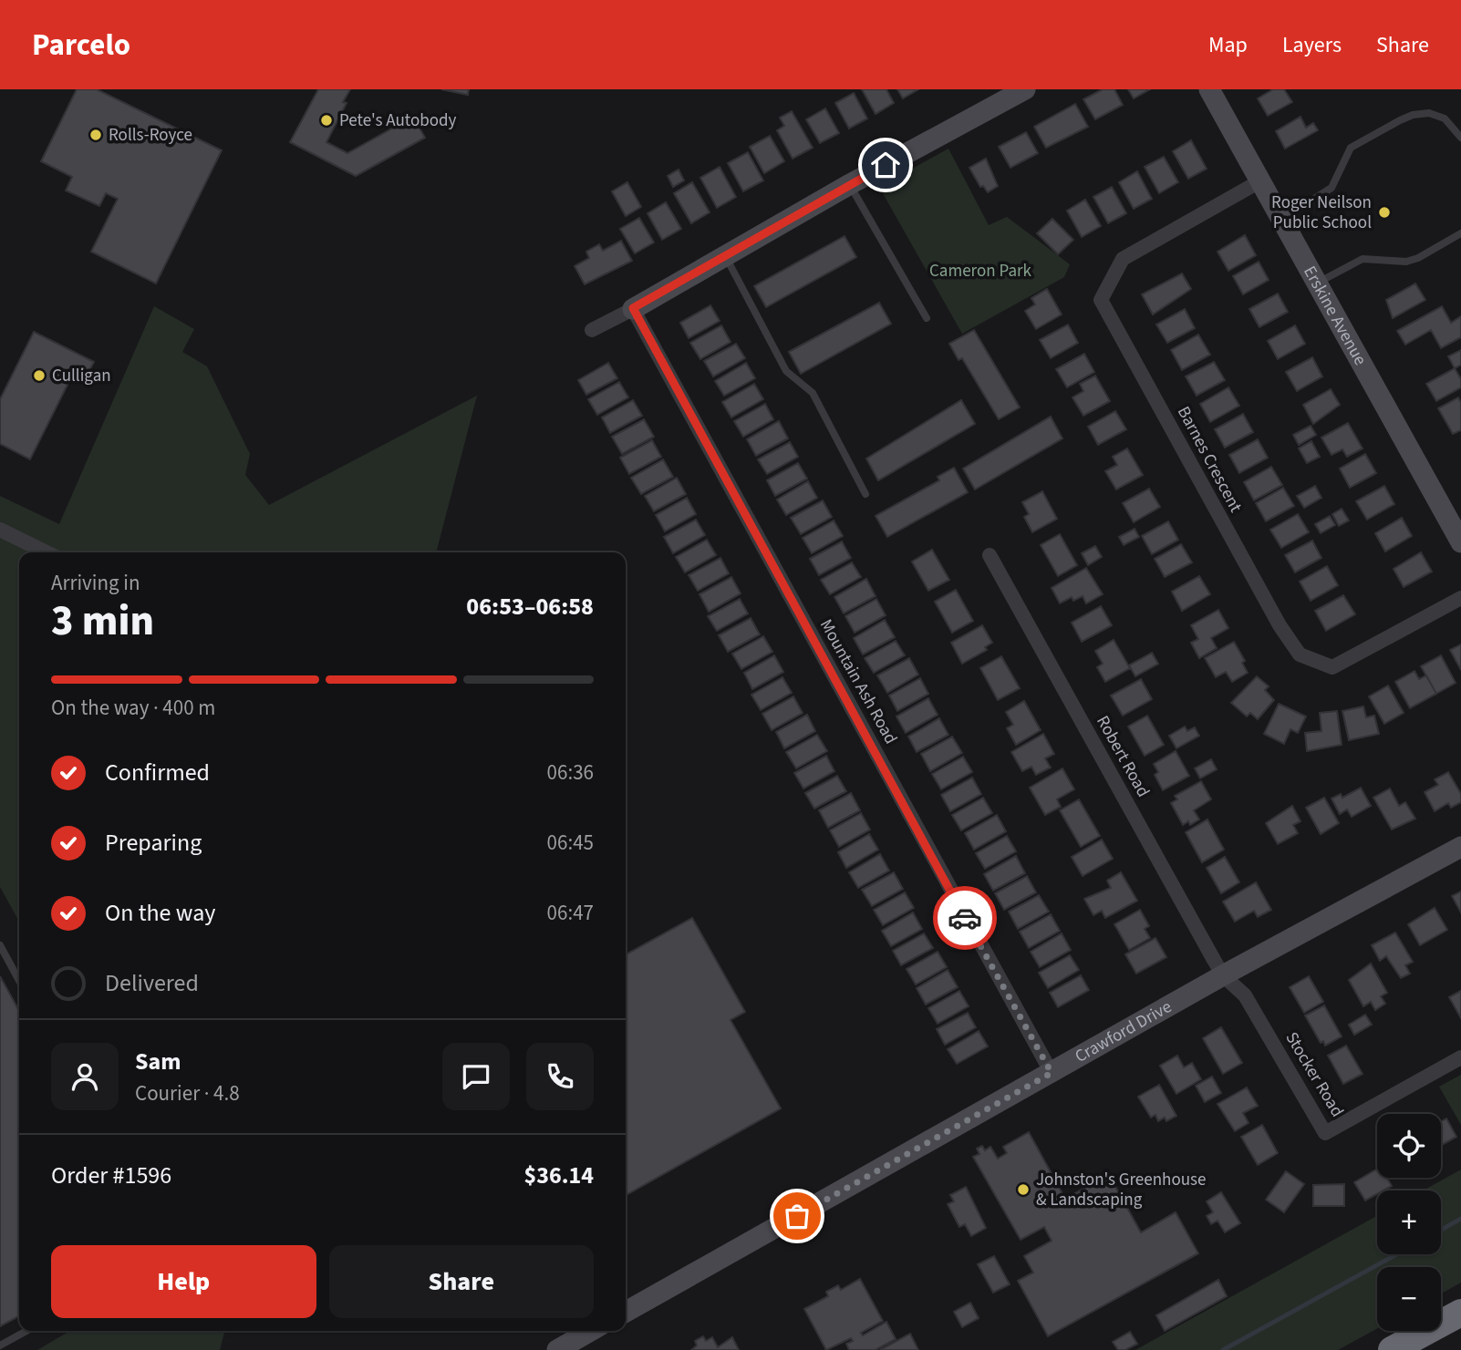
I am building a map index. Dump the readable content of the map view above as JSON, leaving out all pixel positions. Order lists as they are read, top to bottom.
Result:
{
  "streets": {
    "street": [
      "Erskine Avenue",
      "Barnes Crescent",
      "Mountain Ash Road",
      "Robert Road",
      "Crawford Drive",
      "Stocker Road"
    ]
  },
  "crossings": [
    ["Erskine Avenue", "Barnes Crescent"],
    ["Mountain Ash Road", "Crawford Drive"],
    ["Robert Road", "Crawford Drive"],
    ["Robert Road", "Stocker Road"],
    ["Crawford Drive", "Stocker Road"]
  ],
  "parks": ["Cameron Park"],
  "places": [
    "Pete's Autobody",
    "Rolls-Royce",
    "Roger Neilson Public School",
    "Culligan",
    "Johnston's Greenhouse & Landscaping"
  ],
  "page": {
    "header": "Parcelo",
    "nav": ["Map", "Layers", "Share"],
    "heading": ["3 min", "Arriving in", "06:53–06:58"],
    "panel": [
      "Sam",
      "Courier · 4.8",
      "Order #1596",
      "$36.14"
    ],
    "bar": "On the way · 400 m",
    "list": [
      ["Confirmed", "06:36"],
      ["Preparing", "06:45"],
      ["On the way", "06:47"],
      "Delivered"
    ],
    "map_buttons": ["+", "−"],
    "buttons": ["Help", "Share"]
  }
}
